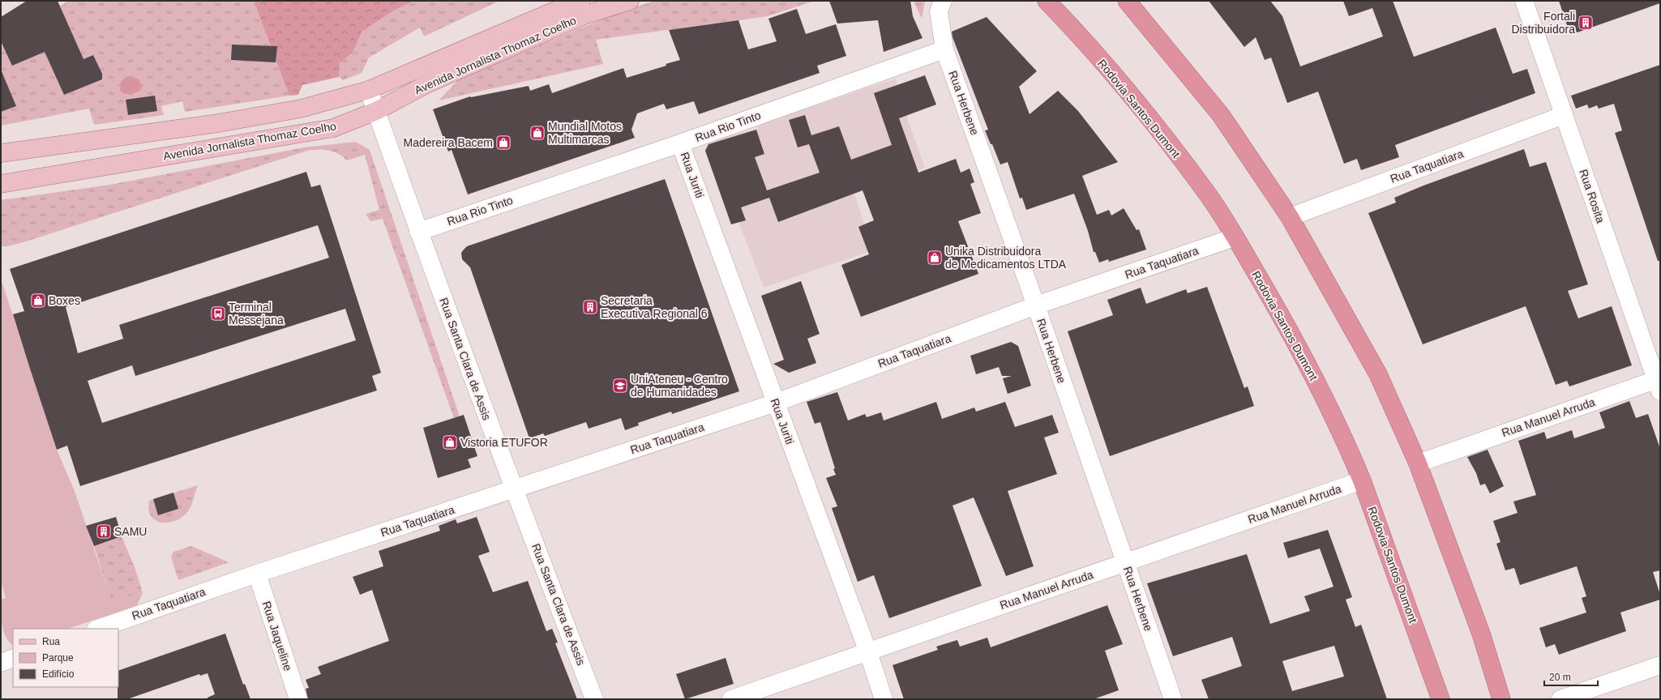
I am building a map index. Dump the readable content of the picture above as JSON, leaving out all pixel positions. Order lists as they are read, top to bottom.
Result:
{
  "streets": {
    "highway": ["Rodovia Santos Dumont"],
    "main road": ["Avenida Jornalista Thomaz Coelho"],
    "street": [
      "Rua Herbene",
      "Rua Rio Tinto",
      "Rua Taquatiara",
      "Rua Juriti",
      "Rua Rosita",
      "Rua Santa Clara de Assis",
      "Rua Manuel Arruda",
      "Rua Jaqueline"
    ]
  },
  "crossings": [
    ["Avenida Jornalista Thomaz Coelho", "Rua Santa Clara de Assis"],
    ["Rua Herbene", "Rua Rio Tinto"],
    ["Rua Herbene", "Rua Taquatiara"],
    ["Rua Herbene", "Rua Manuel Arruda"],
    ["Rodovia Santos Dumont", "Rua Taquatiara"],
    ["Rodovia Santos Dumont", "Rua Manuel Arruda"],
    ["Rua Rio Tinto", "Rua Juriti"],
    ["Rua Rio Tinto", "Rua Santa Clara de Assis"],
    ["Rua Taquatiara", "Rua Juriti"],
    ["Rua Taquatiara", "Rua Rosita"],
    ["Rua Taquatiara", "Rua Santa Clara de Assis"],
    ["Rua Taquatiara", "Rua Jaqueline"],
    ["Rua Juriti", "Rua Manuel Arruda"],
    ["Rua Rosita", "Rua Manuel Arruda"]
  ],
  "places": {
    "building": ["Fortali Distribuidora", "Secretaria Executiva Regional 6", "SAMU"],
    "shop": [
      "Mundial Motos Multimarcas",
      "Madereira Bacem",
      "Unika Distribuidora de Medicamentos LTDA",
      "Boxes",
      "Vistoria ETUFOR"
    ],
    "bus stop": ["Terminal Messejana"],
    "school or university": ["UniAteneu - Centro de Humanidades"]
  },
  "legend": ["Rua", "Parque", "Edifício"],
  "scale_bar": "20 m"
}
